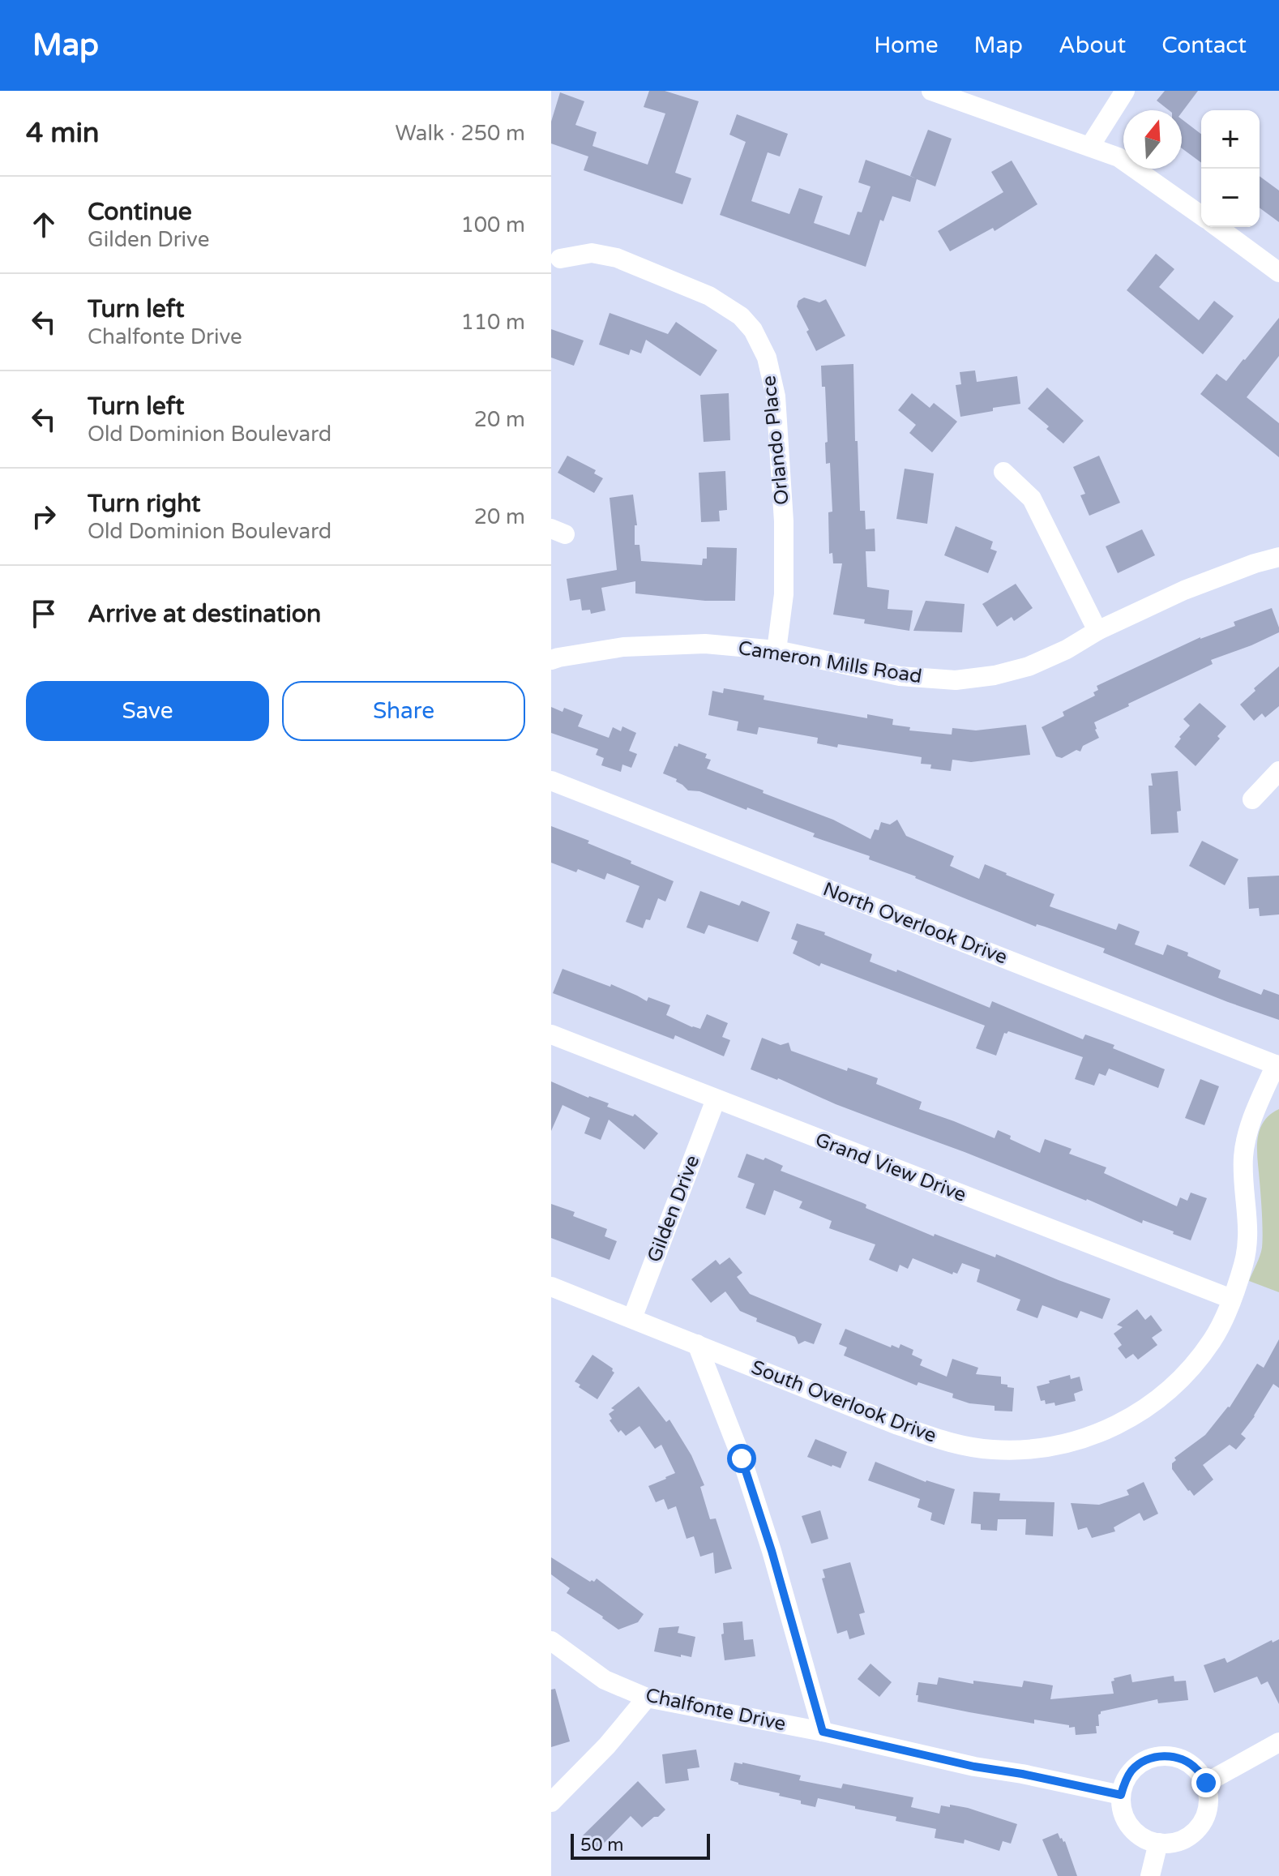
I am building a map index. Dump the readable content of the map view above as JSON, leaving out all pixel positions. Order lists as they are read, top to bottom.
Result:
{
  "streets": {
    "street": [
      "Orlando Place",
      "Cameron Mills Road",
      "North Overlook Drive",
      "Grand View Drive",
      "Gilden Drive",
      "South Overlook Drive",
      "Chalfonte Drive"
    ]
  },
  "crossings": [
    ["Orlando Place", "Cameron Mills Road"],
    ["North Overlook Drive", "South Overlook Drive"],
    ["Grand View Drive", "Gilden Drive"],
    ["Grand View Drive", "South Overlook Drive"],
    ["Gilden Drive", "South Overlook Drive"]
  ],
  "scale_bar": "50 m",
  "north": "top",
  "page": {
    "header": "Map",
    "nav": [
      "Home",
      "Map",
      "About",
      "Contact"
    ],
    "heading": ["4 min", "Walk · 250 m"],
    "map_buttons": ["+", "−"],
    "list": [
      ["Continue", "Gilden Drive", "100 m"],
      ["Turn left", "Chalfonte Drive", "110 m"],
      ["Turn left", "Old Dominion Boulevard", "20 m"],
      ["Turn right", "Old Dominion Boulevard", "20 m"],
      "Arrive at destination"
    ],
    "buttons": ["Save", "Share"],
    "scale": "50 m"
  }
}
